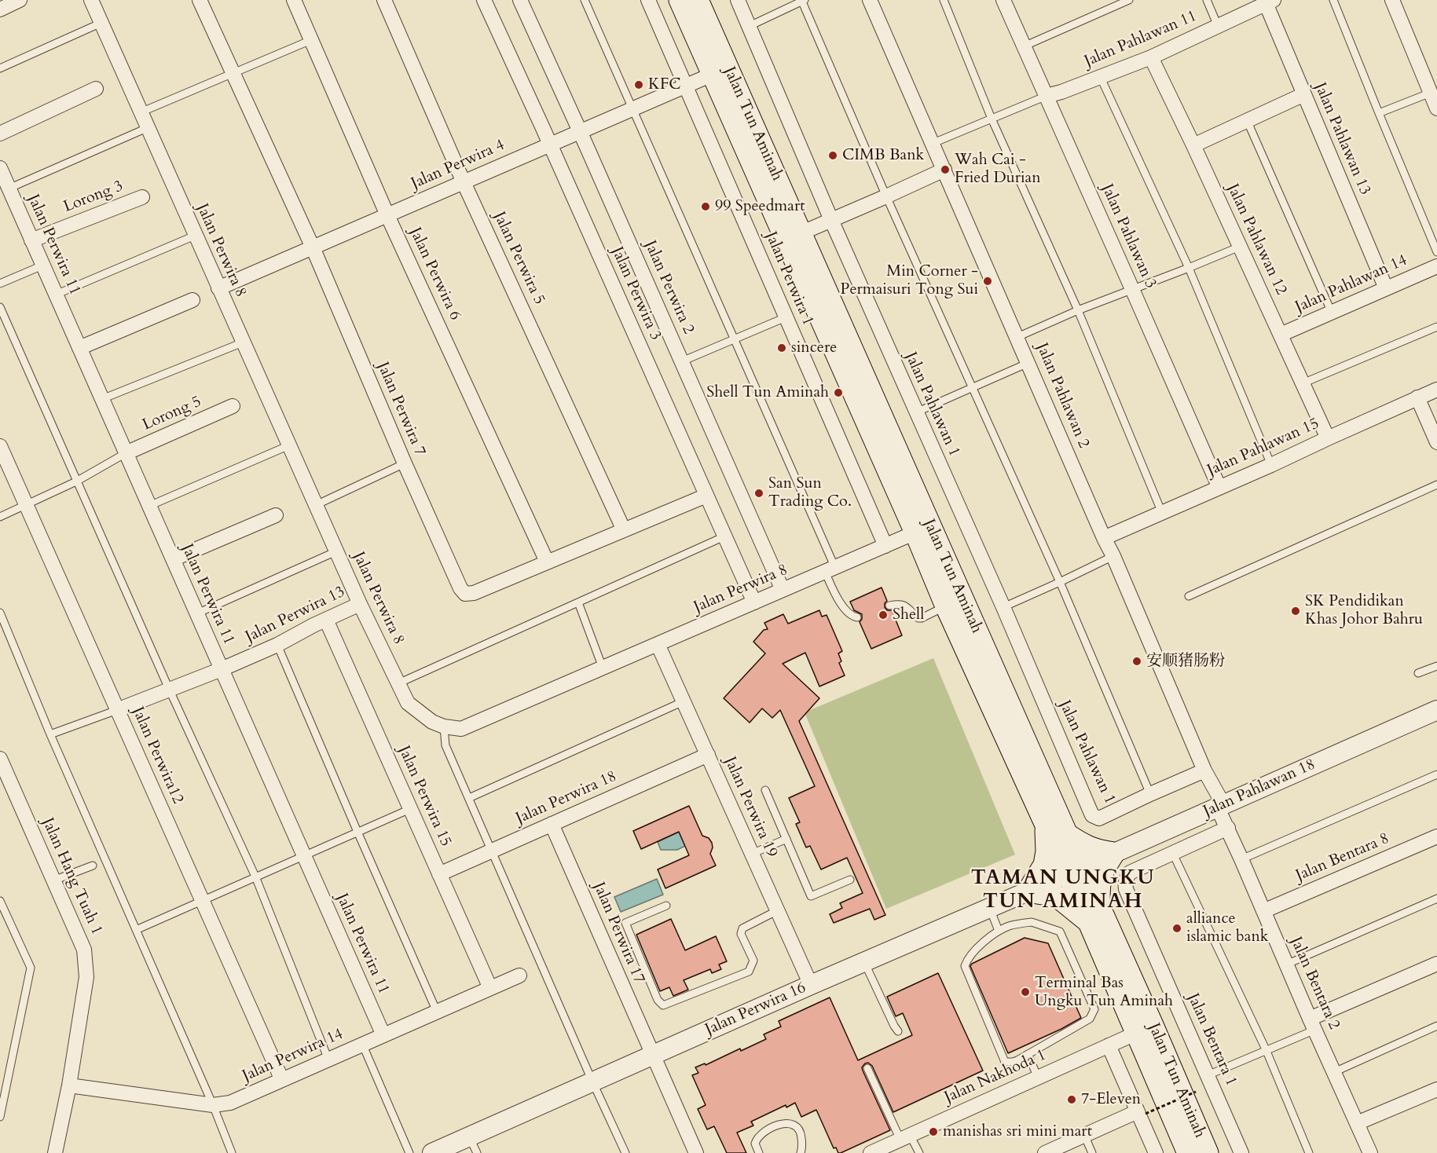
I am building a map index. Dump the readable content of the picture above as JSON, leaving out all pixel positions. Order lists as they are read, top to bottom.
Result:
{
  "streets": {
    "main road": ["Jalan Tun Aminah"],
    "street": [
      "Jalan Pahlawan 11",
      "Jalan Pahlawan 13",
      "Jalan Perwira 4",
      "Lorong 3",
      "Jalan Pahlawan 3",
      "Jalan Pahlawan 12",
      "Jalan Perwira 11",
      "Jalan Perwira 8",
      "Jalan Perwira 5",
      "Jalan Perwira 6",
      "Jalan Perwira 1",
      "Jalan Pahlawan 14",
      "Jalan Perwira 2",
      "Jalan Perwira 3",
      "Jalan Pahlawan 2",
      "Jalan Pahlawan 1",
      "Jalan Perwira 7",
      "Lorong 5",
      "Jalan Pahlawan 15",
      "Jalan Perwira 13",
      "Jalan Perwira12",
      "Jalan Pahlawan 18",
      "Jalan Perwira 15",
      "Jalan Perwira 18",
      "Jalan Perwira 19",
      "Jalan Bentara 8",
      "Jalan Hang Tuah 1",
      "Jalan Perwira 17",
      "Jalan Bentara 2",
      "Jalan Perwira 16",
      "Jalan Bentara 1",
      "Jalan Perwira 14",
      "Jalan Nakhoda 1"
    ]
  },
  "crossings": [
    ["Jalan Pahlawan 11", "Jalan Pahlawan 13"],
    ["Jalan Pahlawan 11", "Jalan Pahlawan 3"],
    ["Jalan Pahlawan 11", "Jalan Pahlawan 12"],
    ["Jalan Tun Aminah", "Jalan Perwira 4"],
    ["Jalan Tun Aminah", "Jalan Perwira 8"],
    ["Jalan Tun Aminah", "Jalan Pahlawan 18"],
    ["Jalan Tun Aminah", "Jalan Perwira 16"],
    ["Jalan Tun Aminah", "Jalan Nakhoda 1"],
    ["Jalan Pahlawan 13", "Jalan Pahlawan 14"],
    ["Jalan Perwira 4", "Jalan Perwira 8"],
    ["Jalan Perwira 4", "Jalan Perwira 5"],
    ["Jalan Perwira 4", "Jalan Perwira 6"],
    ["Jalan Perwira 4", "Jalan Perwira 1"],
    ["Jalan Perwira 4", "Jalan Perwira 2"],
    ["Jalan Perwira 4", "Jalan Perwira 3"],
    ["Jalan Perwira 4", "Jalan Perwira 7"],
    ["Lorong 3", "Jalan Perwira 11"],
    ["Jalan Pahlawan 3", "Jalan Pahlawan 15"],
    ["Jalan Pahlawan 12", "Jalan Pahlawan 14"],
    ["Jalan Pahlawan 12", "Jalan Pahlawan 15"],
    ["Jalan Perwira 11", "Lorong 5"],
    ["Jalan Perwira 11", "Jalan Perwira 13"],
    ["Jalan Perwira 11", "Jalan Perwira 14"],
    ["Jalan Perwira 8", "Jalan Perwira 1"],
    ["Jalan Perwira 8", "Jalan Perwira 2"],
    ["Jalan Perwira 8", "Jalan Perwira 3"],
    ["Jalan Perwira 8", "Jalan Perwira 13"],
    ["Jalan Perwira 8", "Jalan Perwira 19"],
    ["Jalan Perwira 5", "Jalan Perwira 7"],
    ["Jalan Perwira 6", "Jalan Perwira 7"],
    ["Jalan Perwira 3", "Jalan Perwira 7"],
    ["Jalan Pahlawan 2", "Jalan Pahlawan 15"],
    ["Jalan Pahlawan 2", "Jalan Pahlawan 18"],
    ["Jalan Pahlawan 2", "Jalan Bentara 2"],
    ["Jalan Perwira 13", "Jalan Perwira12"],
    ["Jalan Perwira 13", "Jalan Perwira 15"],
    ["Jalan Perwira12", "Jalan Perwira 14"],
    ["Jalan Pahlawan 18", "Jalan Bentara 2"],
    ["Jalan Pahlawan 18", "Jalan Perwira 16"],
    ["Jalan Perwira 15", "Jalan Perwira 18"],
    ["Jalan Perwira 15", "Jalan Perwira 14"],
    ["Jalan Perwira 18", "Jalan Perwira 19"],
    ["Jalan Perwira 18", "Jalan Perwira 17"],
    ["Jalan Perwira 19", "Jalan Perwira 16"],
    ["Jalan Bentara 8", "Jalan Bentara 2"],
    ["Jalan Hang Tuah 1", "Jalan Perwira 14"],
    ["Jalan Perwira 17", "Jalan Perwira 16"]
  ],
  "districts": ["TAMAN UNGKU TUN AMINAH"],
  "places": [
    "KFC",
    "CIMB Bank",
    "Wah Cai - Fried Durian",
    "99 Speedmart",
    "Min Corner - Permaisuri Tong Sui",
    "sincere",
    "Shell Tun Aminah",
    "San Sun Trading Co.",
    "SK Pendidikan Khas Johor Bahru",
    "Shell",
    "安顺猪肠粉",
    "alliance islamic bank",
    "Terminal Bas Ungku Tun Aminah",
    "7-Eleven",
    "manishas sri mini mart"
  ]
}
